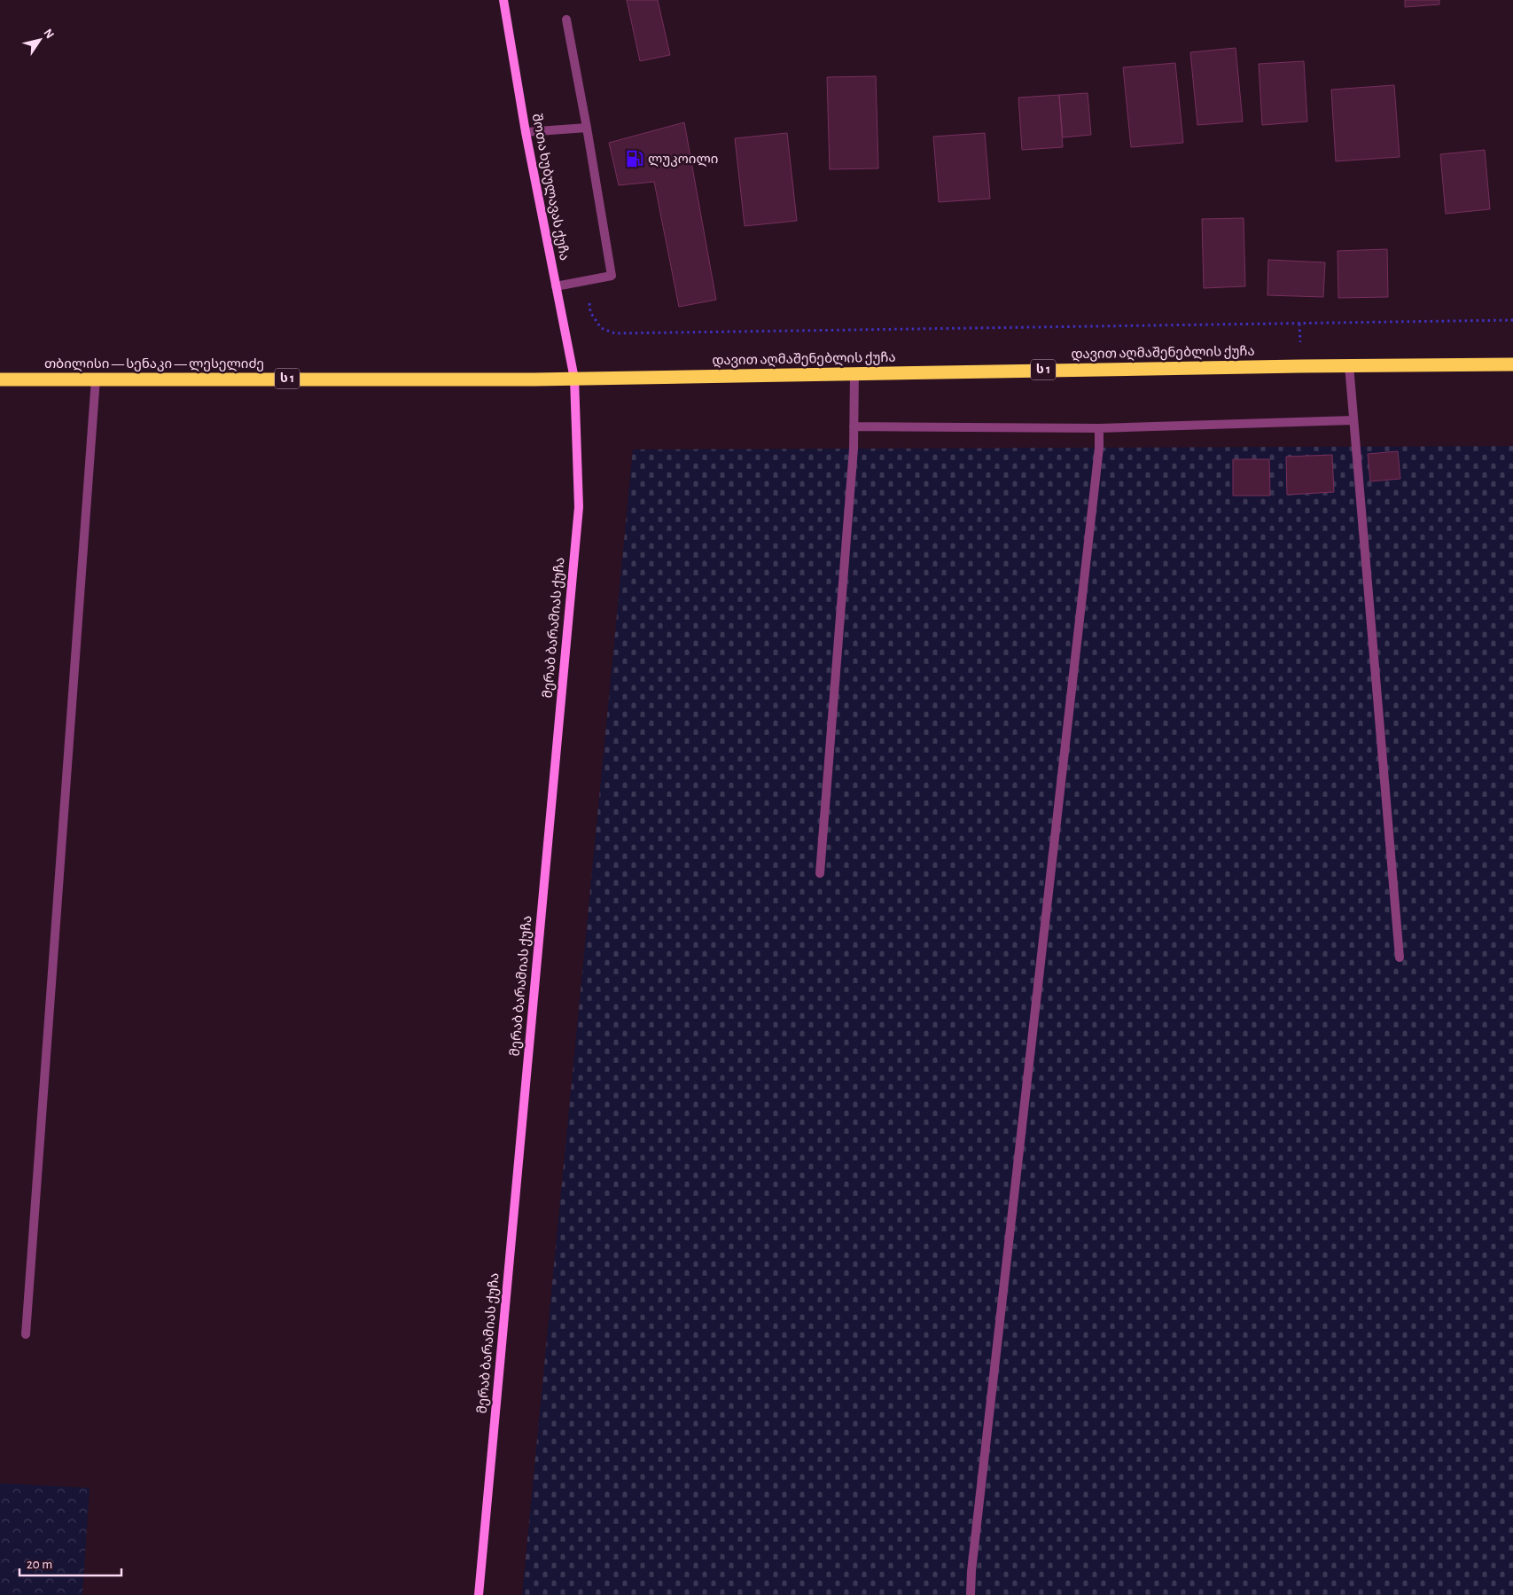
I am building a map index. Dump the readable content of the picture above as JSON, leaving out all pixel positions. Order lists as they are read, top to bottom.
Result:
{
  "streets": {
    "highway": ["დავით აღმაშენებლის ქუჩა", "თბილისი — სენაკი — ლესელიძე", "ს 1"],
    "main road": ["შოთა ხუბულავას ქუჩა", "მერაბ ბარამიას ქუჩა"]
  },
  "crossings": [
    ["შოთა ხუბულავას ქუჩა", "დავით აღმაშენებლის ქუჩა"],
    ["შოთა ხუბულავას ქუჩა", "თბილისი — სენაკი — ლესელიძე"],
    ["შოთა ხუბულავას ქუჩა", "მერაბ ბარამიას ქუჩა"],
    ["დავით აღმაშენებლის ქუჩა", "თბილისი — სენაკი — ლესელიძე"],
    ["დავით აღმაშენებლის ქუჩა", "მერაბ ბარამიას ქუჩა"],
    ["თბილისი — სენაკი — ლესელიძე", "მერაბ ბარამიას ქუჩა"]
  ],
  "places": {
    "fuel station": ["ლუკოილი"]
  },
  "scale_bar": "20 m",
  "north": "top right"
}
